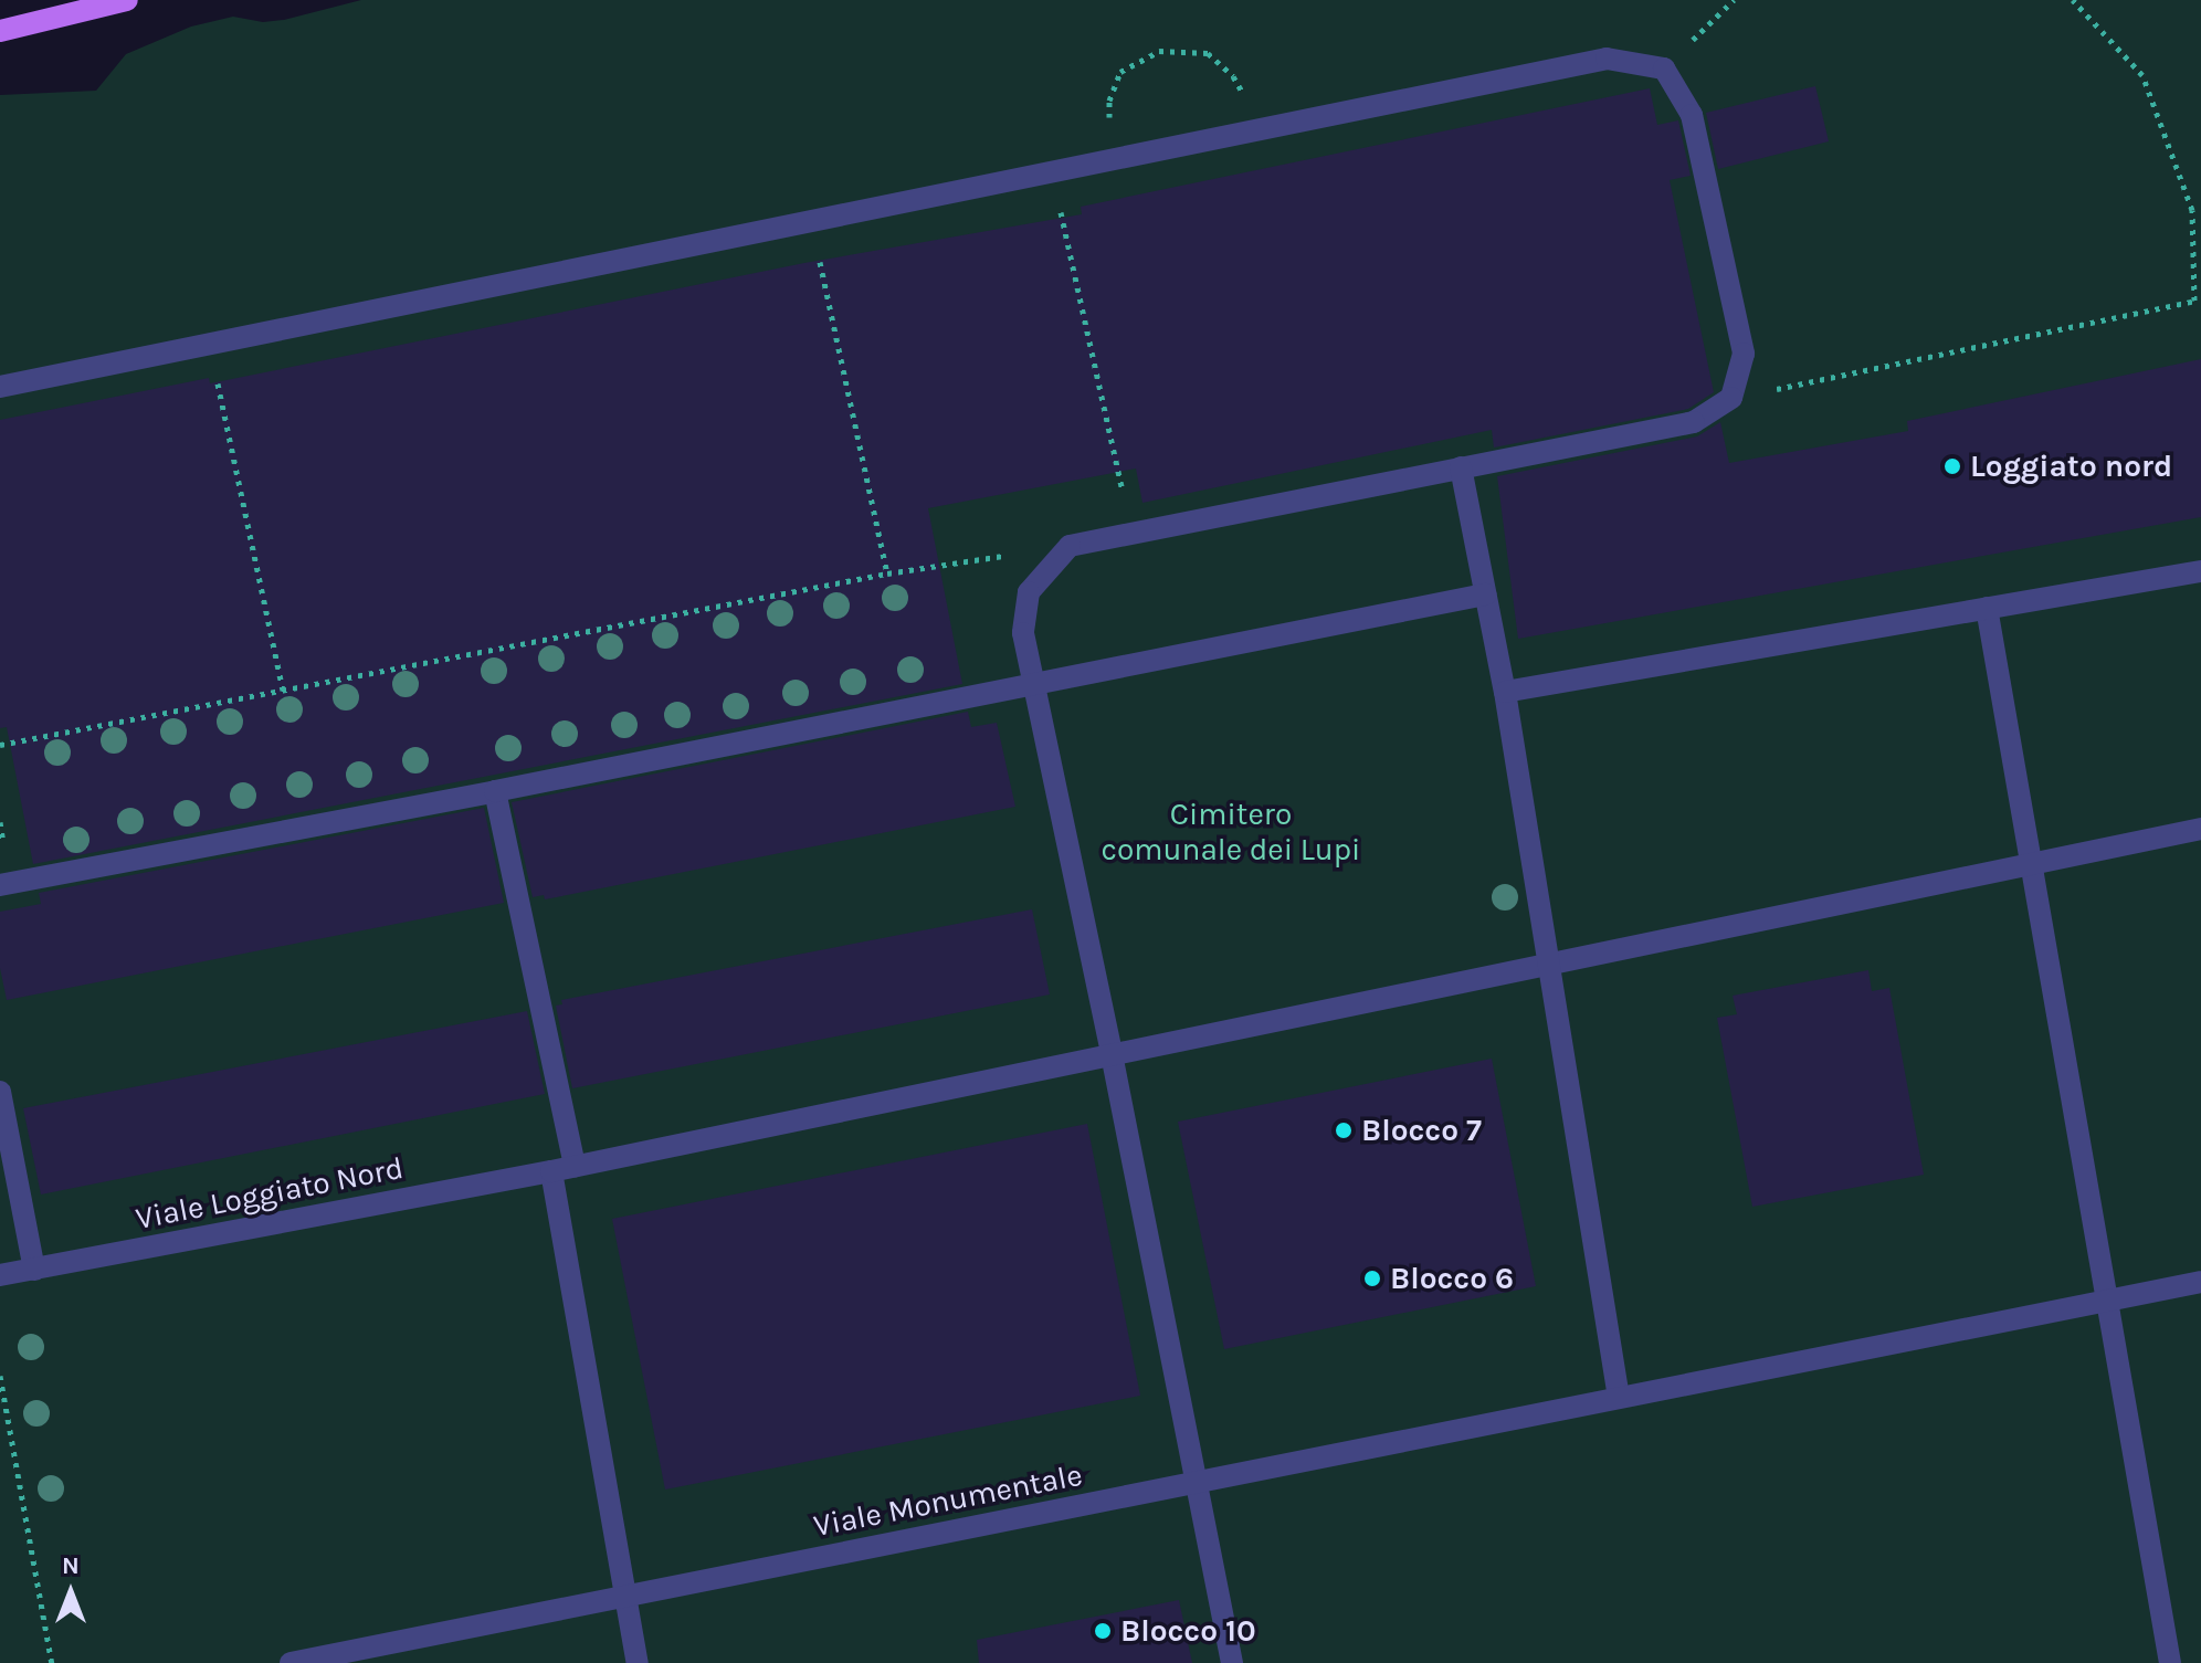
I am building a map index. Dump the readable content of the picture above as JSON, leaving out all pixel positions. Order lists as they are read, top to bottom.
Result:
{
  "streets": {
    "lane": ["Viale Loggiato Nord", "Viale Monumentale"]
  },
  "parks": ["Cimitero comunale dei Lupi"],
  "places": [
    "Loggiato nord",
    "Blocco 7",
    "Blocco 6",
    "Blocco 10"
  ],
  "north": "top"
}
